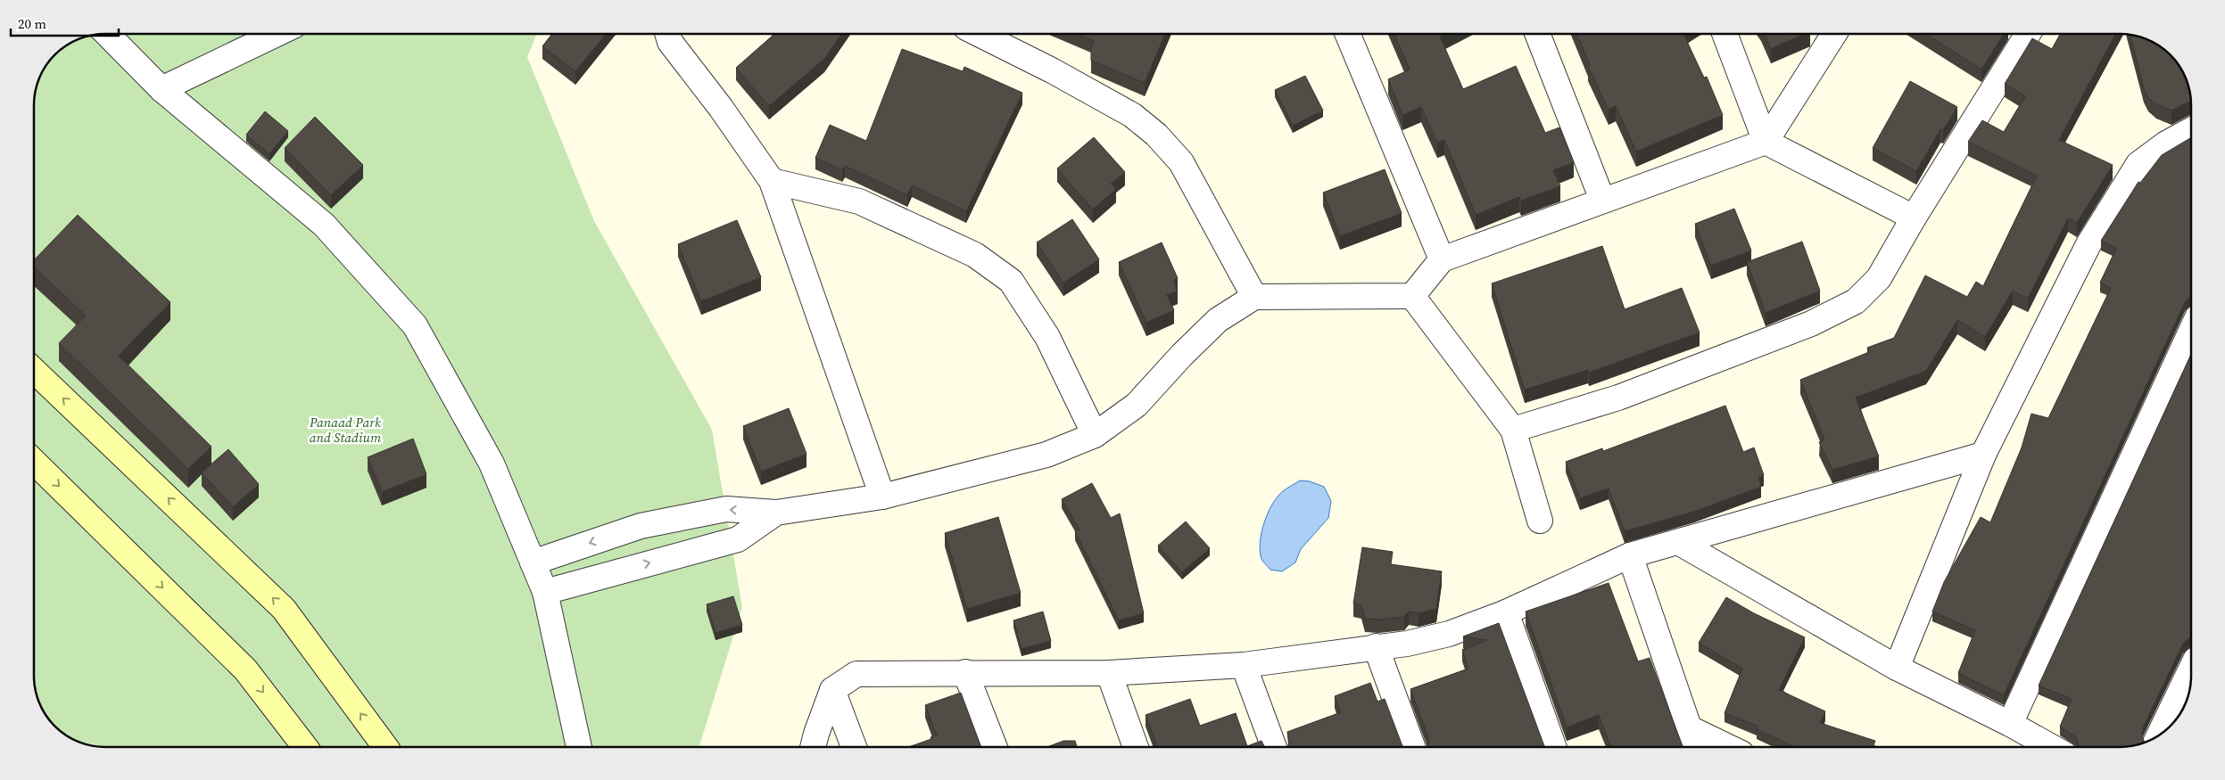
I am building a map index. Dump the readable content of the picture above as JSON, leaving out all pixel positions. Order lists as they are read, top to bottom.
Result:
{
  "parks": ["Panaad Park and Stadium"],
  "scale_bar": "20 m"
}
